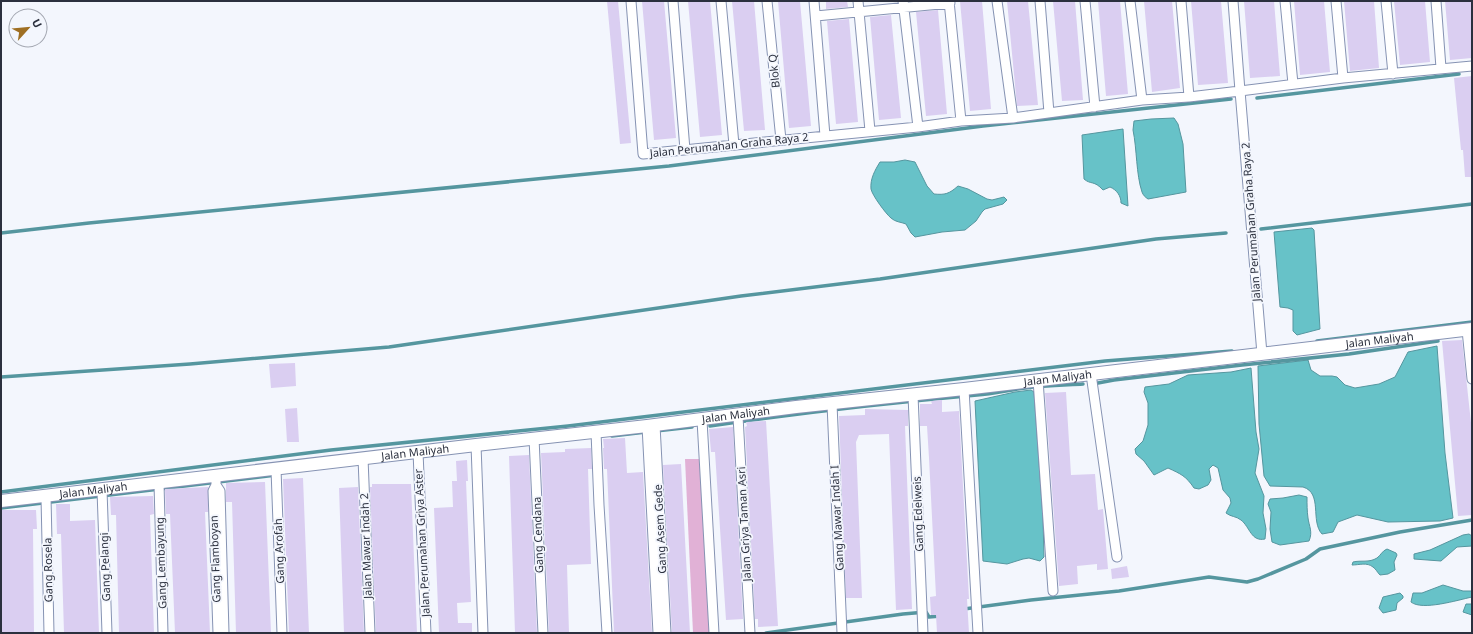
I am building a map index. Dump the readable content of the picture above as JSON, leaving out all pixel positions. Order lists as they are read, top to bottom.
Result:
{
  "streets": {
    "street": [
      "Blok Q",
      "Jalan Perumahan Graha Raya 2",
      "Jalan Maliyah",
      "Gang Edelweis",
      "Gang Mawar Indah I",
      "Jalan Griya Taman Asri",
      "Gang Asem Gede",
      "Gang Cendana",
      "Jalan Perumahan Griya Aster",
      "Jalan Mawar Indah 2",
      "Gang Arofah",
      "Gang Flamboyan",
      "Gang Lembayung",
      "Gang Pelangi",
      "Gang Rosela"
    ]
  },
  "crossings": [
    ["Blok Q", "Jalan Perumahan Graha Raya 2"],
    ["Jalan Perumahan Graha Raya 2", "Jalan Maliyah"],
    ["Jalan Maliyah", "Gang Edelweis"],
    ["Jalan Maliyah", "Gang Mawar Indah I"],
    ["Jalan Maliyah", "Jalan Griya Taman Asri"],
    ["Jalan Maliyah", "Gang Asem Gede"],
    ["Jalan Maliyah", "Gang Cendana"],
    ["Jalan Maliyah", "Jalan Perumahan Griya Aster"],
    ["Jalan Maliyah", "Jalan Mawar Indah 2"],
    ["Jalan Maliyah", "Gang Arofah"],
    ["Jalan Maliyah", "Gang Flamboyan"],
    ["Jalan Maliyah", "Gang Lembayung"],
    ["Jalan Maliyah", "Gang Pelangi"],
    ["Jalan Maliyah", "Gang Rosela"]
  ],
  "north": "top right"
}
